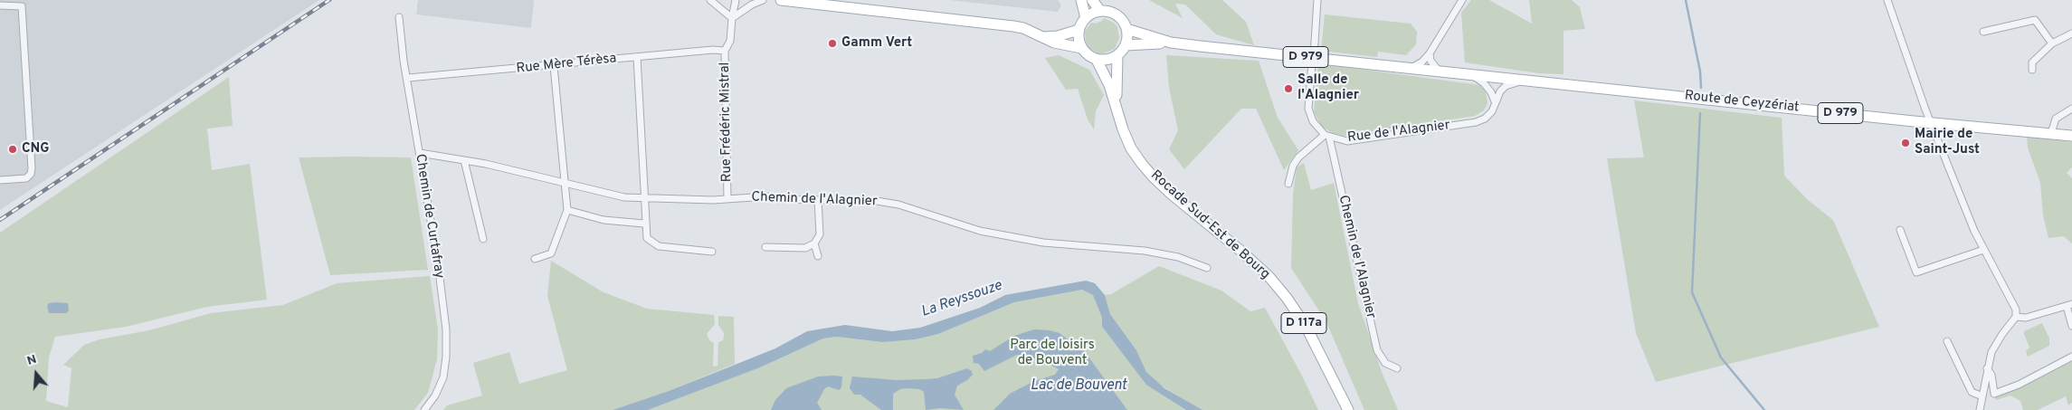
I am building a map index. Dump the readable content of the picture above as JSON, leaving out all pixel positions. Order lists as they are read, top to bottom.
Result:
{
  "streets": {
    "main road": [
      "D 979",
      "Route de Ceyzériat",
      "Rocade Sud-Est de Bourg",
      "D 117a"
    ],
    "street": [
      "Rue Mère Térèsa",
      "Rue Frédéric Mistral",
      "Rue de l'Alagnier",
      "Chemin de l'Alagnier",
      "Chemin de Curtafray"
    ]
  },
  "crossings": [
    ["D 979", "Route de Ceyzériat"],
    ["D 979", "D 117a"],
    ["Rue Mère Térèsa", "Rue Frédéric Mistral"],
    ["Rue Mère Térèsa", "Chemin de Curtafray"],
    ["Route de Ceyzériat", "Rue de l'Alagnier"],
    ["Rue Frédéric Mistral", "Chemin de l'Alagnier"],
    ["Rue de l'Alagnier", "Chemin de l'Alagnier"],
    ["Chemin de l'Alagnier", "Chemin de Curtafray"],
    ["Rocade Sud-Est de Bourg", "D 117a"]
  ],
  "water": ["La Reyssouze", "Lac de Bouvent"],
  "parks": ["Parc de loisirs de Bouvent"],
  "places": [
    "Gamm Vert",
    "Salle de l'Alagnier",
    "Mairie de Saint-Just",
    "CNG"
  ],
  "north": "top"
}
